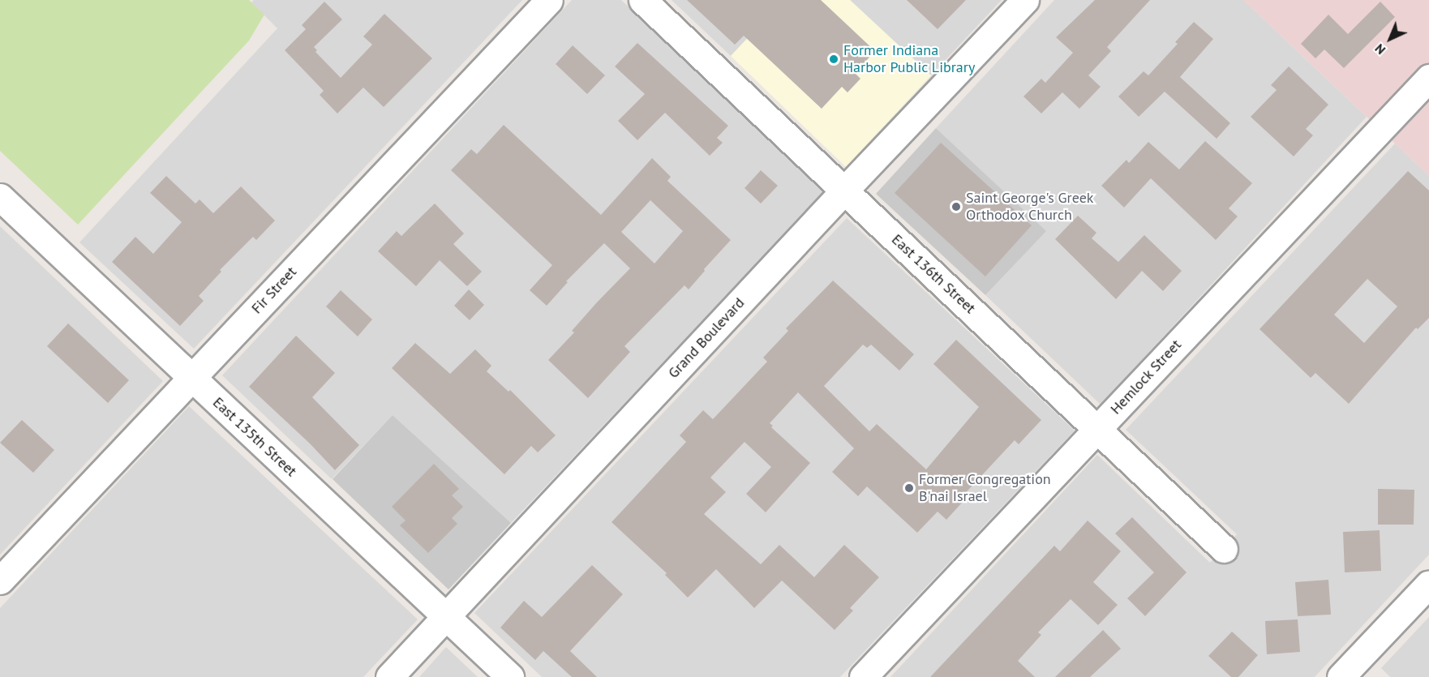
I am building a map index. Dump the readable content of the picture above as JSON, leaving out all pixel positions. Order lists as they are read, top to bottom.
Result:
{
  "streets": {
    "street": [
      "East 136th Street",
      "Fir Street",
      "Grand Boulevard",
      "Hemlock Street",
      "East 135th Street"
    ]
  },
  "crossings": [
    ["East 136th Street", "Grand Boulevard"],
    ["East 136th Street", "Hemlock Street"],
    ["Fir Street", "East 135th Street"],
    ["Grand Boulevard", "East 135th Street"]
  ],
  "places": ["Former Indiana Harbor Public Library", "Saint George's Greek Orthodox Church", "Former Congregation B'nai Israel"],
  "north": "bottom left"
}
